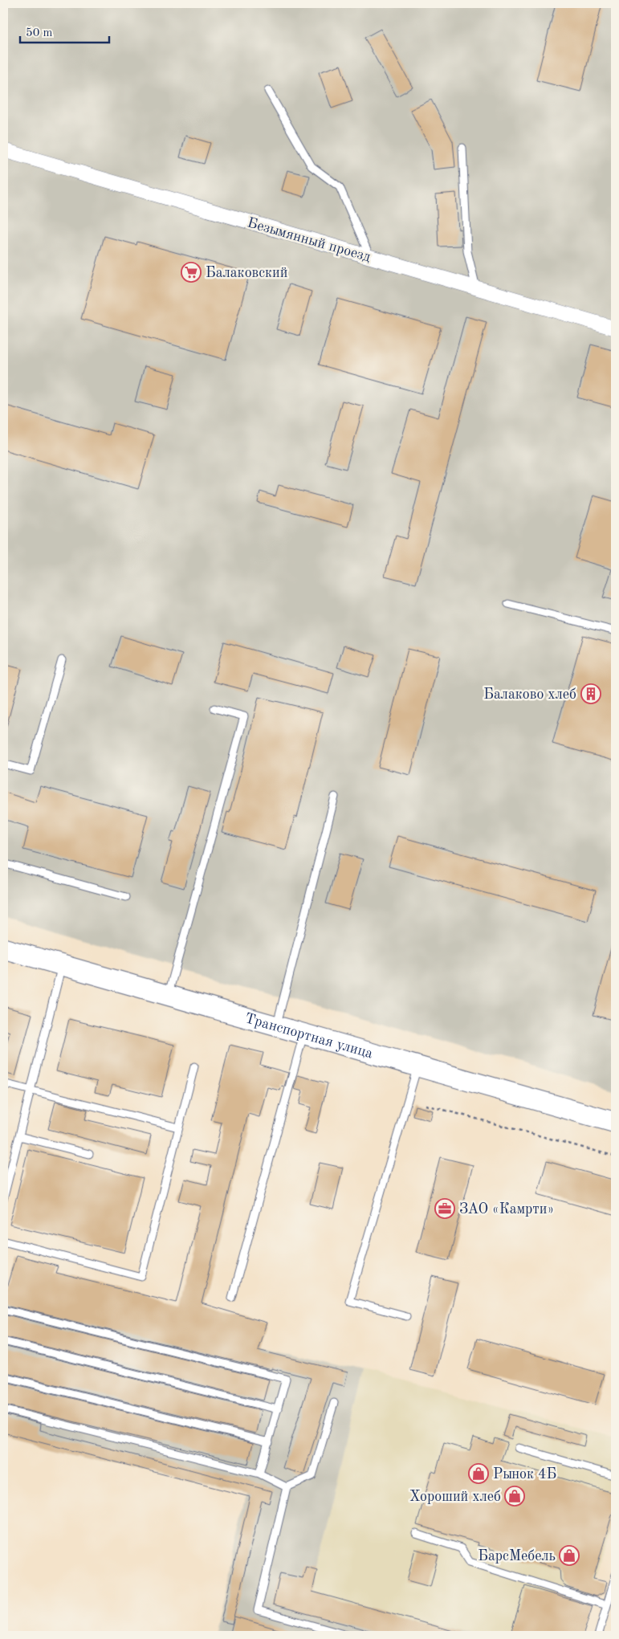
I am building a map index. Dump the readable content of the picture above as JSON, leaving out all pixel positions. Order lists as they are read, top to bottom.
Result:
{
  "streets": {
    "main road": ["Транспортная улица"],
    "street": ["Безымянный проезд"]
  },
  "places": {
    "supermarket": ["Балаковский"],
    "building": ["Балаково хлеб"],
    "office": ["ЗАО «Камрти»"],
    "shop": ["Рынок 4Б", "Хороший хлеб", "БарсМебель"]
  },
  "scale_bar": "50 m"
}
